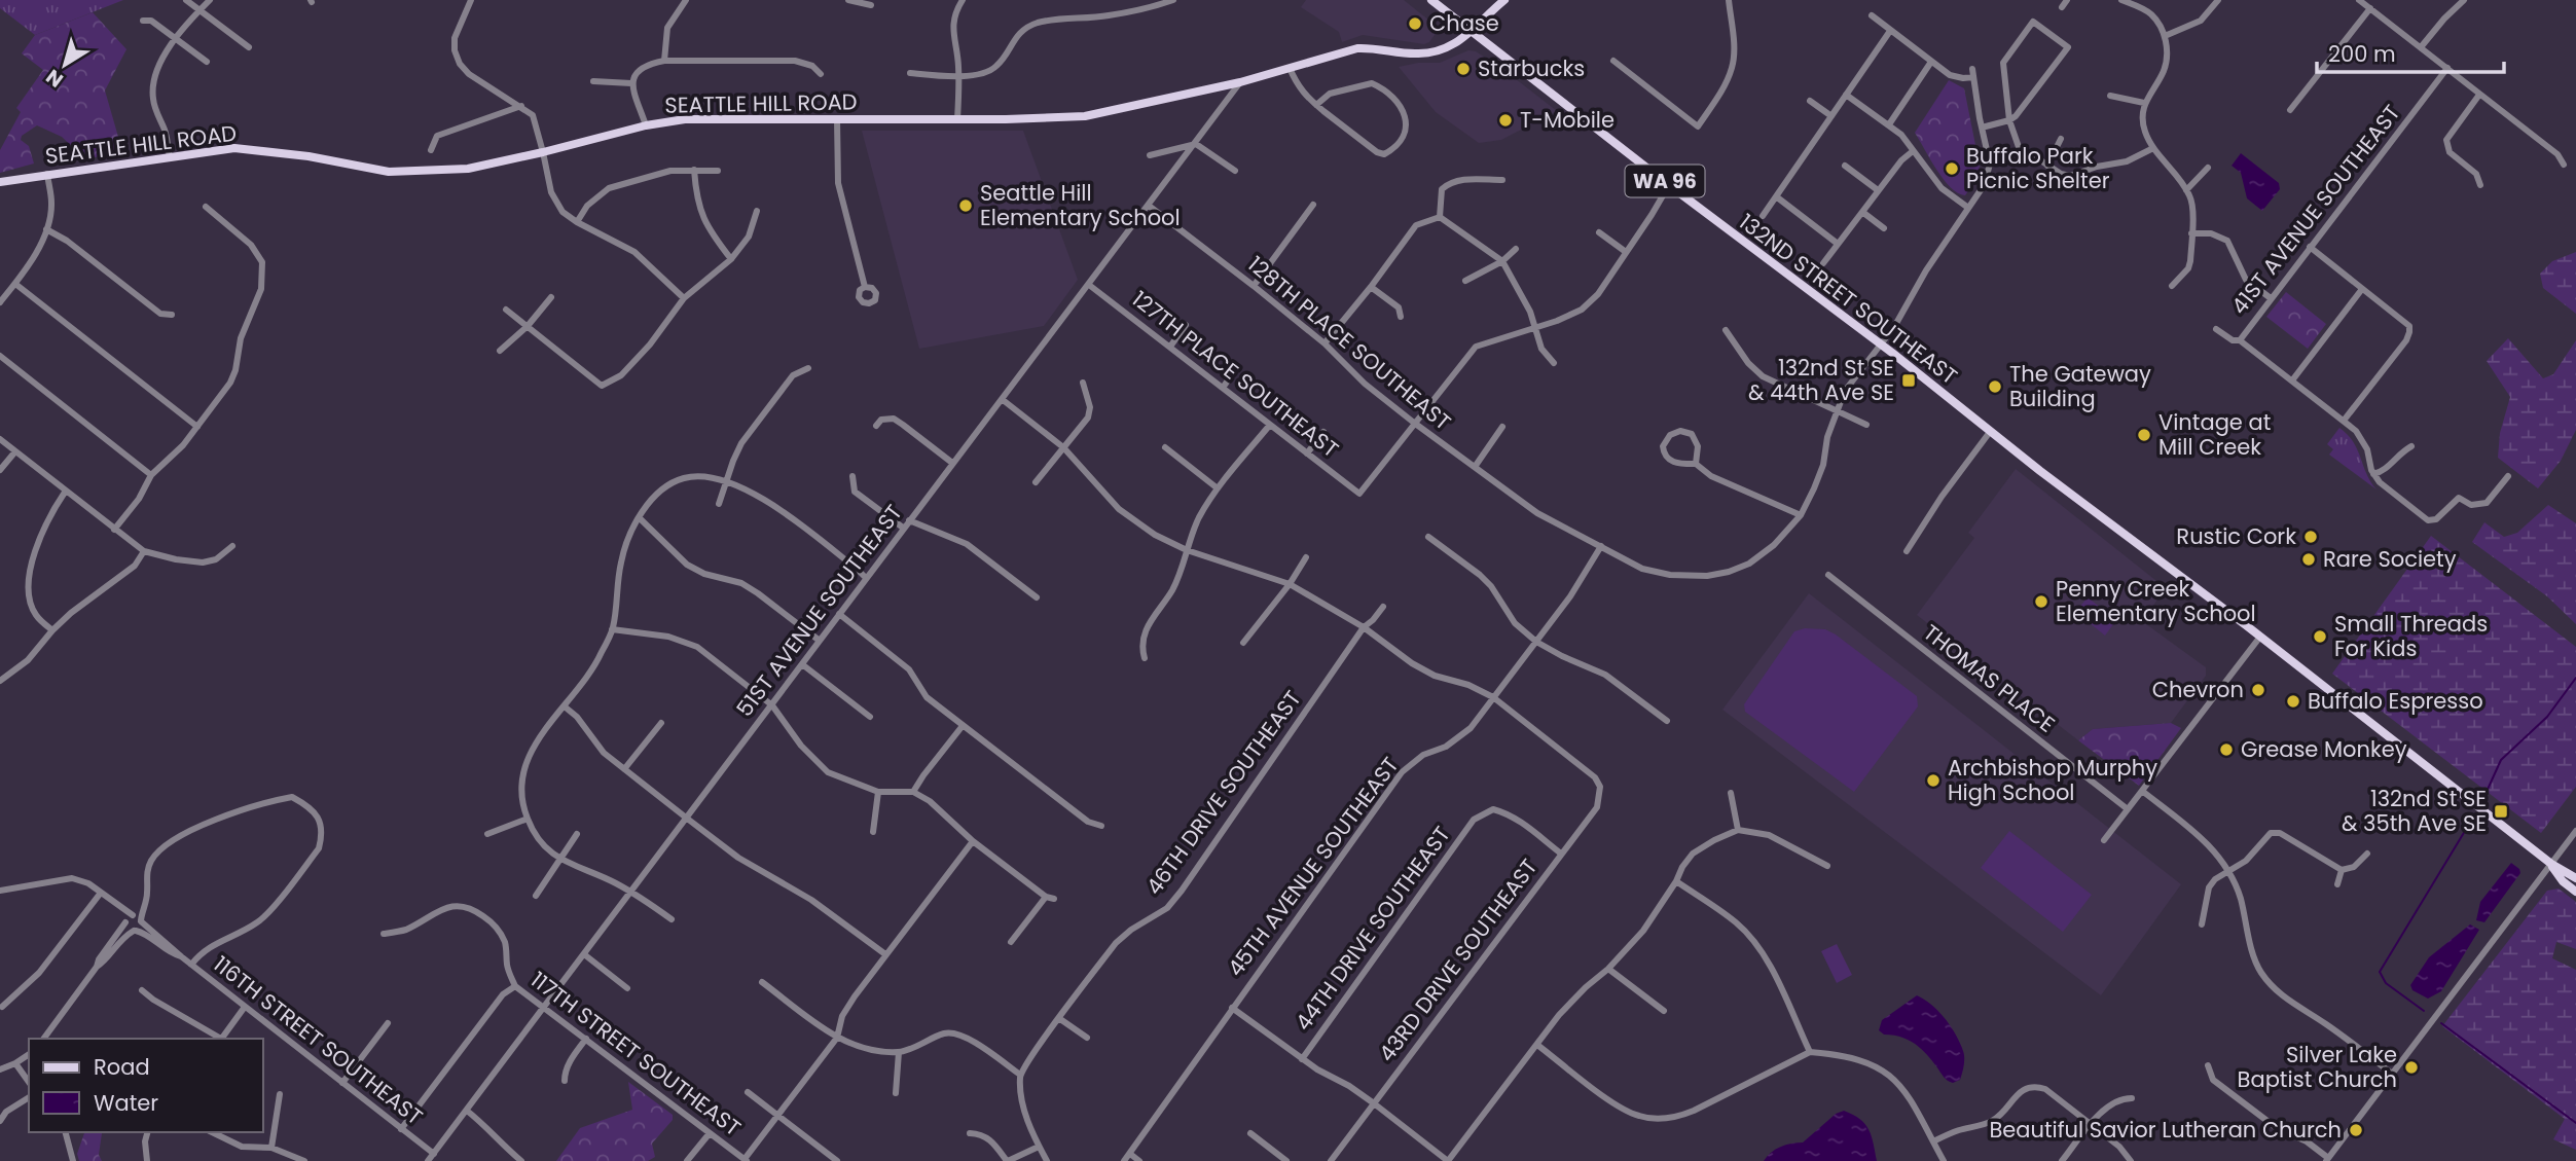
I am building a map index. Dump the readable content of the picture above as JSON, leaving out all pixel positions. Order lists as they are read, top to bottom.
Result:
{
  "streets": {
    "main road": ["SEATTLE HILL ROAD", "WA 96", "132ND STREET SOUTHEAST"],
    "street": [
      "41ST AVENUE SOUTHEAST",
      "128TH PLACE SOUTHEAST",
      "127TH PLACE SOUTHEAST",
      "51ST AVENUE SOUTHEAST",
      "THOMAS PLACE",
      "46TH DRIVE SOUTHEAST",
      "45TH AVENUE SOUTHEAST",
      "44TH DRIVE SOUTHEAST",
      "43RD DRIVE SOUTHEAST",
      "116TH STREET SOUTHEAST",
      "117TH STREET SOUTHEAST"
    ]
  },
  "crossings": [
    ["SEATTLE HILL ROAD", "132ND STREET SOUTHEAST"],
    ["SEATTLE HILL ROAD", "51ST AVENUE SOUTHEAST"],
    ["132ND STREET SOUTHEAST", "128TH PLACE SOUTHEAST"],
    ["128TH PLACE SOUTHEAST", "127TH PLACE SOUTHEAST"],
    ["128TH PLACE SOUTHEAST", "51ST AVENUE SOUTHEAST"],
    ["128TH PLACE SOUTHEAST", "45TH AVENUE SOUTHEAST"],
    ["127TH PLACE SOUTHEAST", "51ST AVENUE SOUTHEAST"],
    ["51ST AVENUE SOUTHEAST", "116TH STREET SOUTHEAST"],
    ["51ST AVENUE SOUTHEAST", "117TH STREET SOUTHEAST"],
    ["45TH AVENUE SOUTHEAST", "43RD DRIVE SOUTHEAST"],
    ["44TH DRIVE SOUTHEAST", "43RD DRIVE SOUTHEAST"]
  ],
  "places": {
    "other": [
      "Chase",
      "Starbucks",
      "T-Mobile",
      "Buffalo Park Picnic Shelter",
      "Seattle Hill Elementary School",
      "The Gateway Building",
      "Vintage at Mill Creek",
      "Rustic Cork",
      "Rare Society",
      "Penny Creek Elementary School",
      "Small Threads For Kids",
      "Chevron",
      "Buffalo Espresso",
      "Grease Monkey",
      "Archbishop Murphy High School",
      "Silver Lake Baptist Church",
      "Beautiful Savior Lutheran Church"
    ],
    "transit": ["132nd St SE & 44th Ave SE", "132nd St SE & 35th Ave SE"]
  },
  "legend": ["Road", "Water"],
  "scale_bar": "200 m",
  "north": "bottom left"
}
